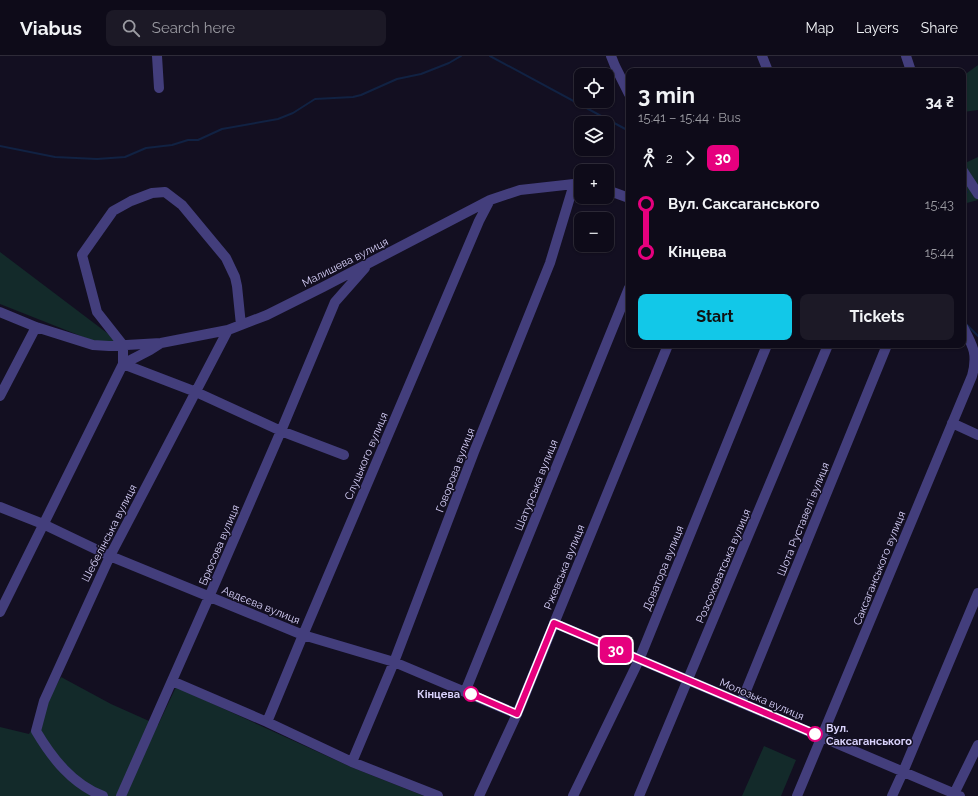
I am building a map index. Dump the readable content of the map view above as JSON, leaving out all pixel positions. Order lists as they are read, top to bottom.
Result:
{
  "streets": {
    "street": [
      "Малишева вулиця",
      "Слуцького вулиця",
      "Говорова вулиця",
      "Шатурська вулиця",
      "Шота Руставелі вулиця",
      "Шебелінська вулиця",
      "Брюсова вулиця",
      "Розсоховатська вулиця",
      "Ржевська вулиця",
      "Доватора вулиця",
      "Саксаганського вулиця",
      "Авдєєва вулиця",
      "Молозька вулиця"
    ]
  },
  "crossings": [
    ["Малишева вулиця", "Слуцького вулиця"],
    ["Малишева вулиця", "Шебелінська вулиця"],
    ["Малишева вулиця", "Брюсова вулиця"],
    ["Слуцького вулиця", "Авдєєва вулиця"],
    ["Говорова вулиця", "Авдєєва вулиця"],
    ["Шатурська вулиця", "Авдєєва вулиця"],
    ["Шота Руставелі вулиця", "Молозька вулиця"],
    ["Шебелінська вулиця", "Авдєєва вулиця"],
    ["Брюсова вулиця", "Авдєєва вулиця"],
    ["Розсоховатська вулиця", "Молозька вулиця"],
    ["Ржевська вулиця", "Авдєєва вулиця"],
    ["Ржевська вулиця", "Молозька вулиця"],
    ["Доватора вулиця", "Молозька вулиця"],
    ["Саксаганського вулиця", "Молозька вулиця"]
  ],
  "places": ["Кінцева", "Вул. Саксаганського"],
  "lines": ["bus line 30"],
  "page": {
    "header": "Viabus",
    "search": "Search here",
    "nav": ["Map", "Layers", "Share"],
    "on_map": "30",
    "map_buttons": ["+", "−"],
    "heading": ["3 min", "15:41 – 15:44 · Bus", "34 ₴"],
    "legs": ["2", "30"],
    "list": [
      {
        "name": "Вул. Саксаганського",
        "value": "15:43"
      },
      {
        "name": "Кінцева",
        "value": "15:44"
      }
    ],
    "buttons": ["Start", "Tickets"]
  }
}
